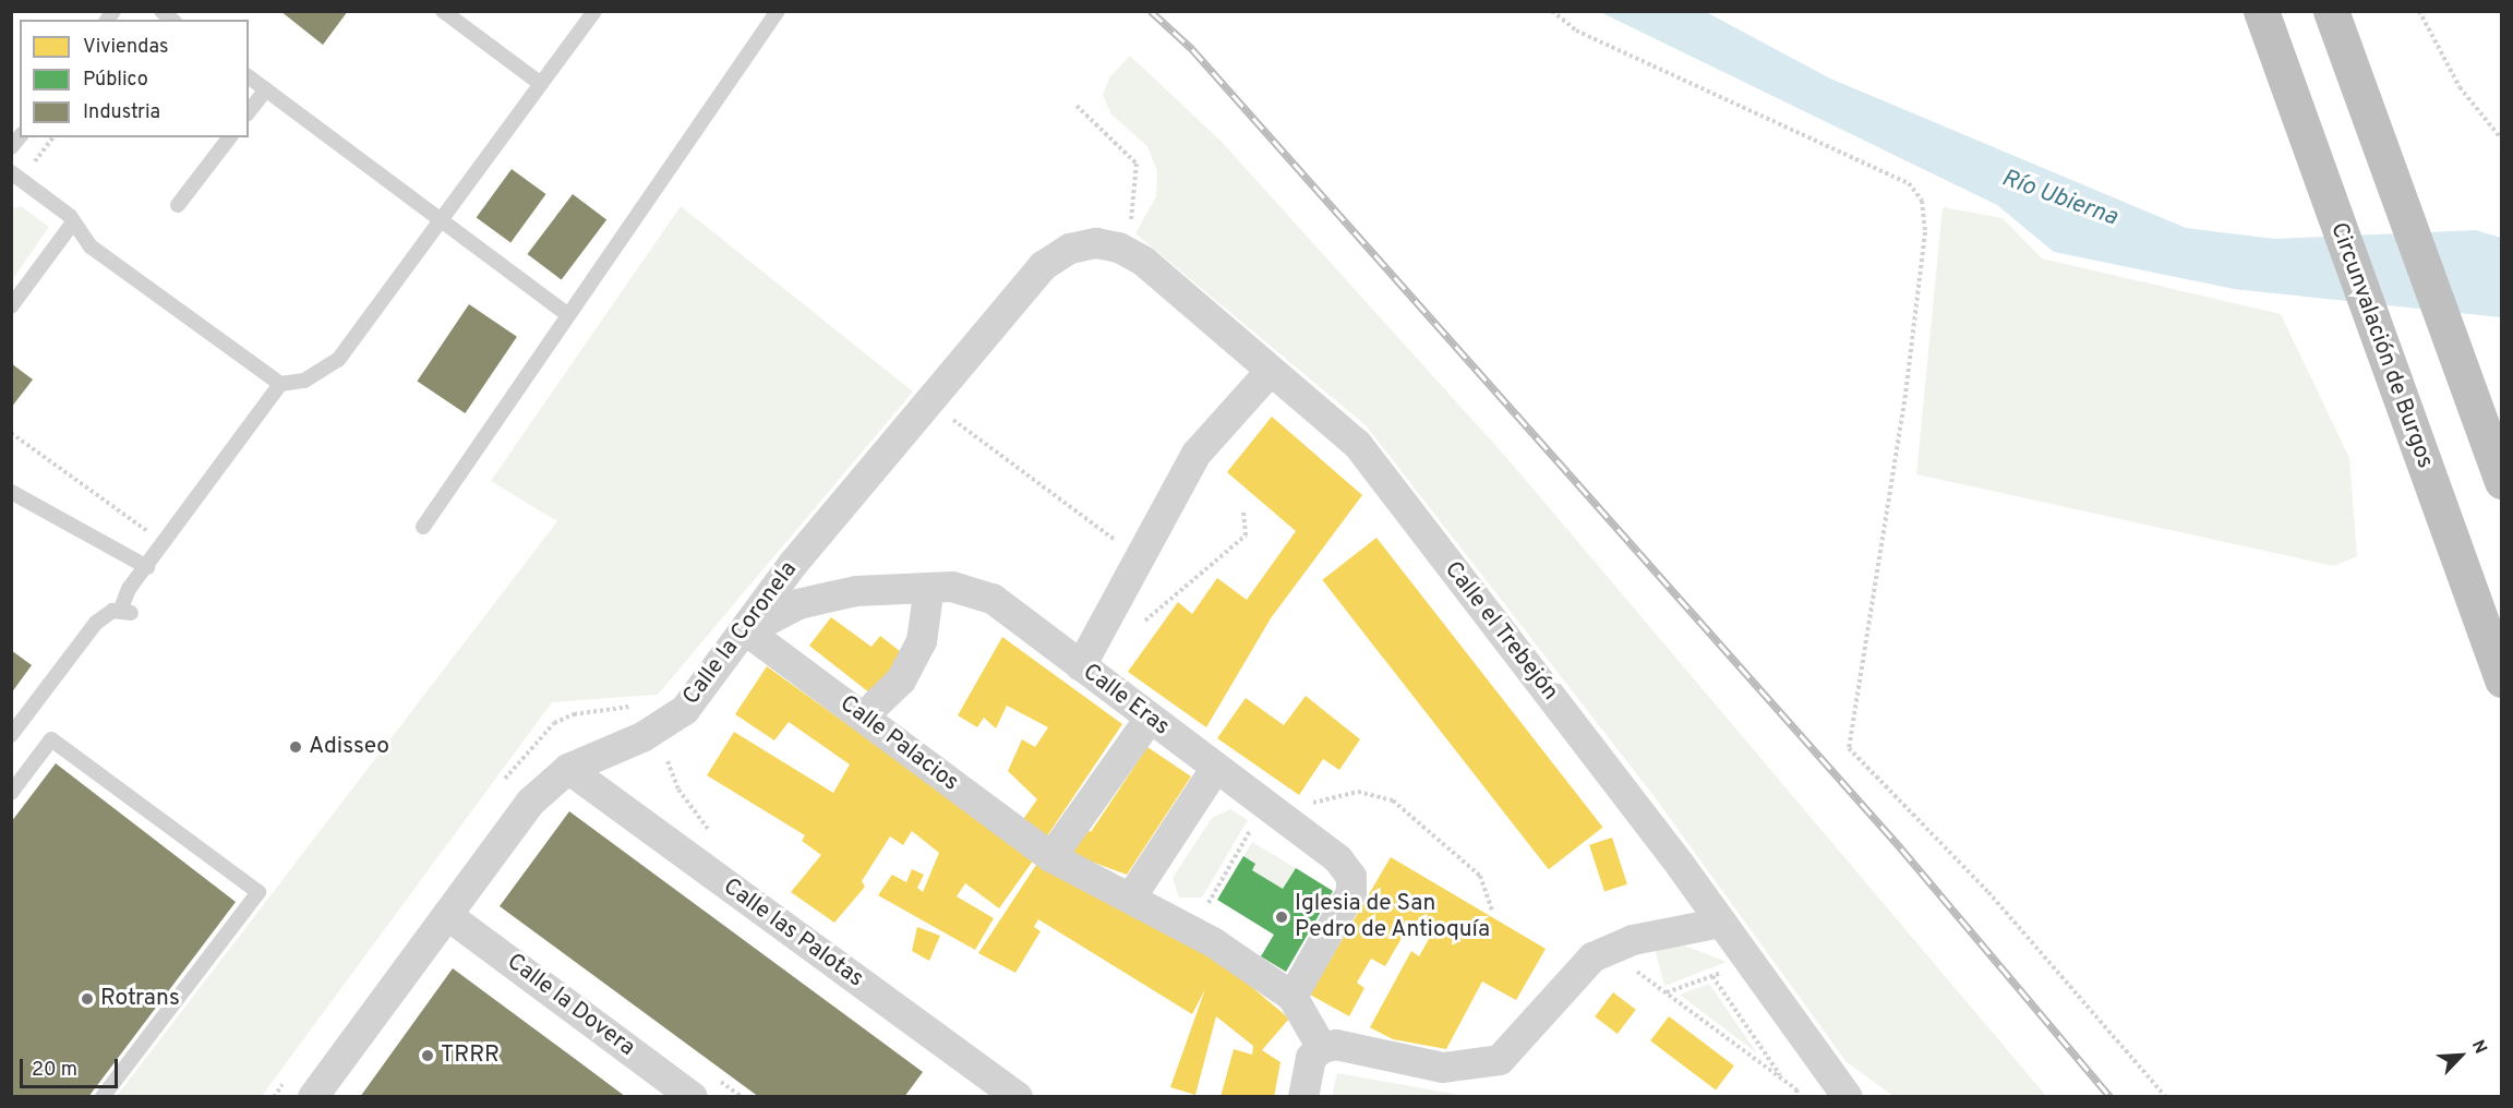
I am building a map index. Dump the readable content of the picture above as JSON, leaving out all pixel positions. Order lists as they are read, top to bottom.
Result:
{
  "streets": {
    "highway": ["Circunvalación de Burgos"],
    "street": [
      "Calle el Trebejón",
      "Calle la Coronela",
      "Calle Eras",
      "Calle Palacios",
      "Calle las Palotas",
      "Calle la Dovera"
    ]
  },
  "crossings": [
    ["Calle el Trebejón", "Calle la Coronela"],
    ["Calle la Coronela", "Calle Eras"],
    ["Calle la Coronela", "Calle Palacios"],
    ["Calle la Coronela", "Calle las Palotas"],
    ["Calle la Coronela", "Calle la Dovera"],
    ["Calle Eras", "Calle Palacios"]
  ],
  "water": ["Río Ubierna"],
  "places": [
    "Adisseo",
    "Iglesia de San Pedro de Antioquía",
    "Rotrans",
    "TRRR"
  ],
  "legend": ["Viviendas", "Público", "Industria"],
  "scale_bar": "20 m",
  "north": "top right"
}
